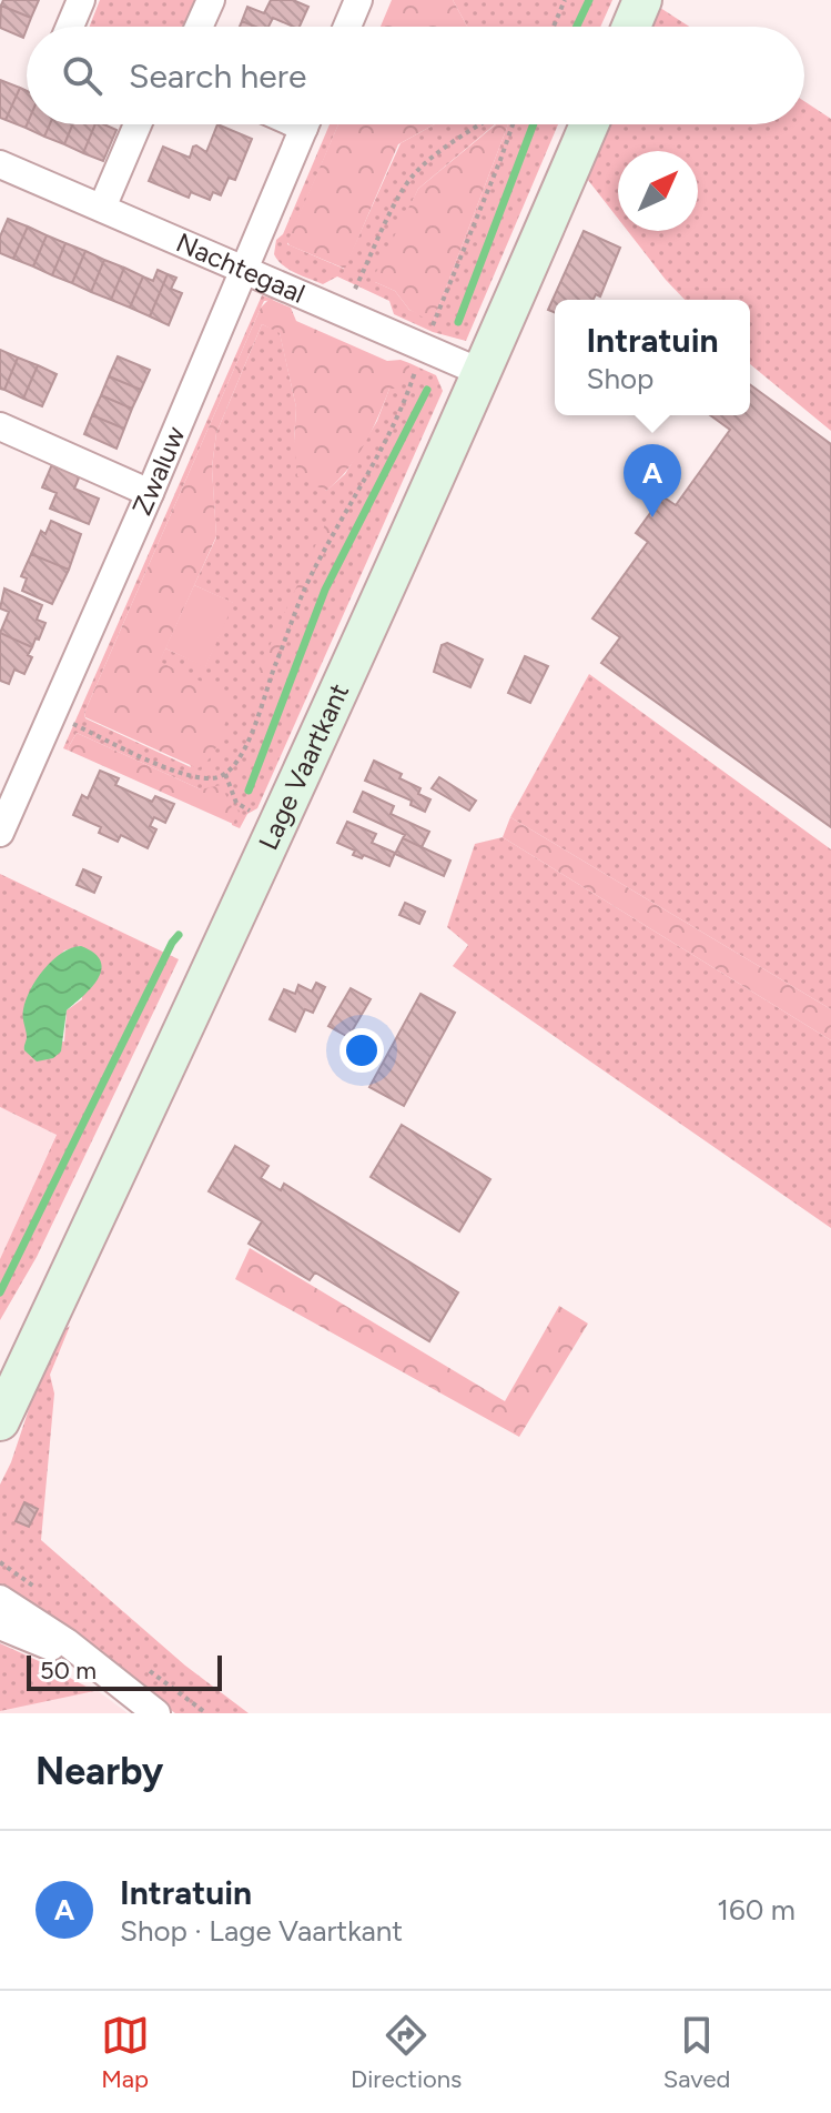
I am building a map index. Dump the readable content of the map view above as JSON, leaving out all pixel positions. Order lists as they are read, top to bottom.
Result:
{
  "streets": {
    "street": ["Nachtegaal", "Zwaluw", "Lage Vaartkant"]
  },
  "crossings": [
    ["Nachtegaal", "Zwaluw"],
    ["Nachtegaal", "Lage Vaartkant"]
  ],
  "scale_bar": "50 m",
  "north": "top right",
  "page": {
    "search": "Search here",
    "popup": ["Intratuin", "Shop"],
    "pins": "A",
    "scale": "50 m",
    "heading": "Nearby",
    "list": [
      {
        "mark": "A",
        "name": "Intratuin",
        "note": "Shop · Lage Vaartkant",
        "value": "160 m"
      }
    ],
    "nav": ["Map", "Directions", "Saved"]
  }
}
